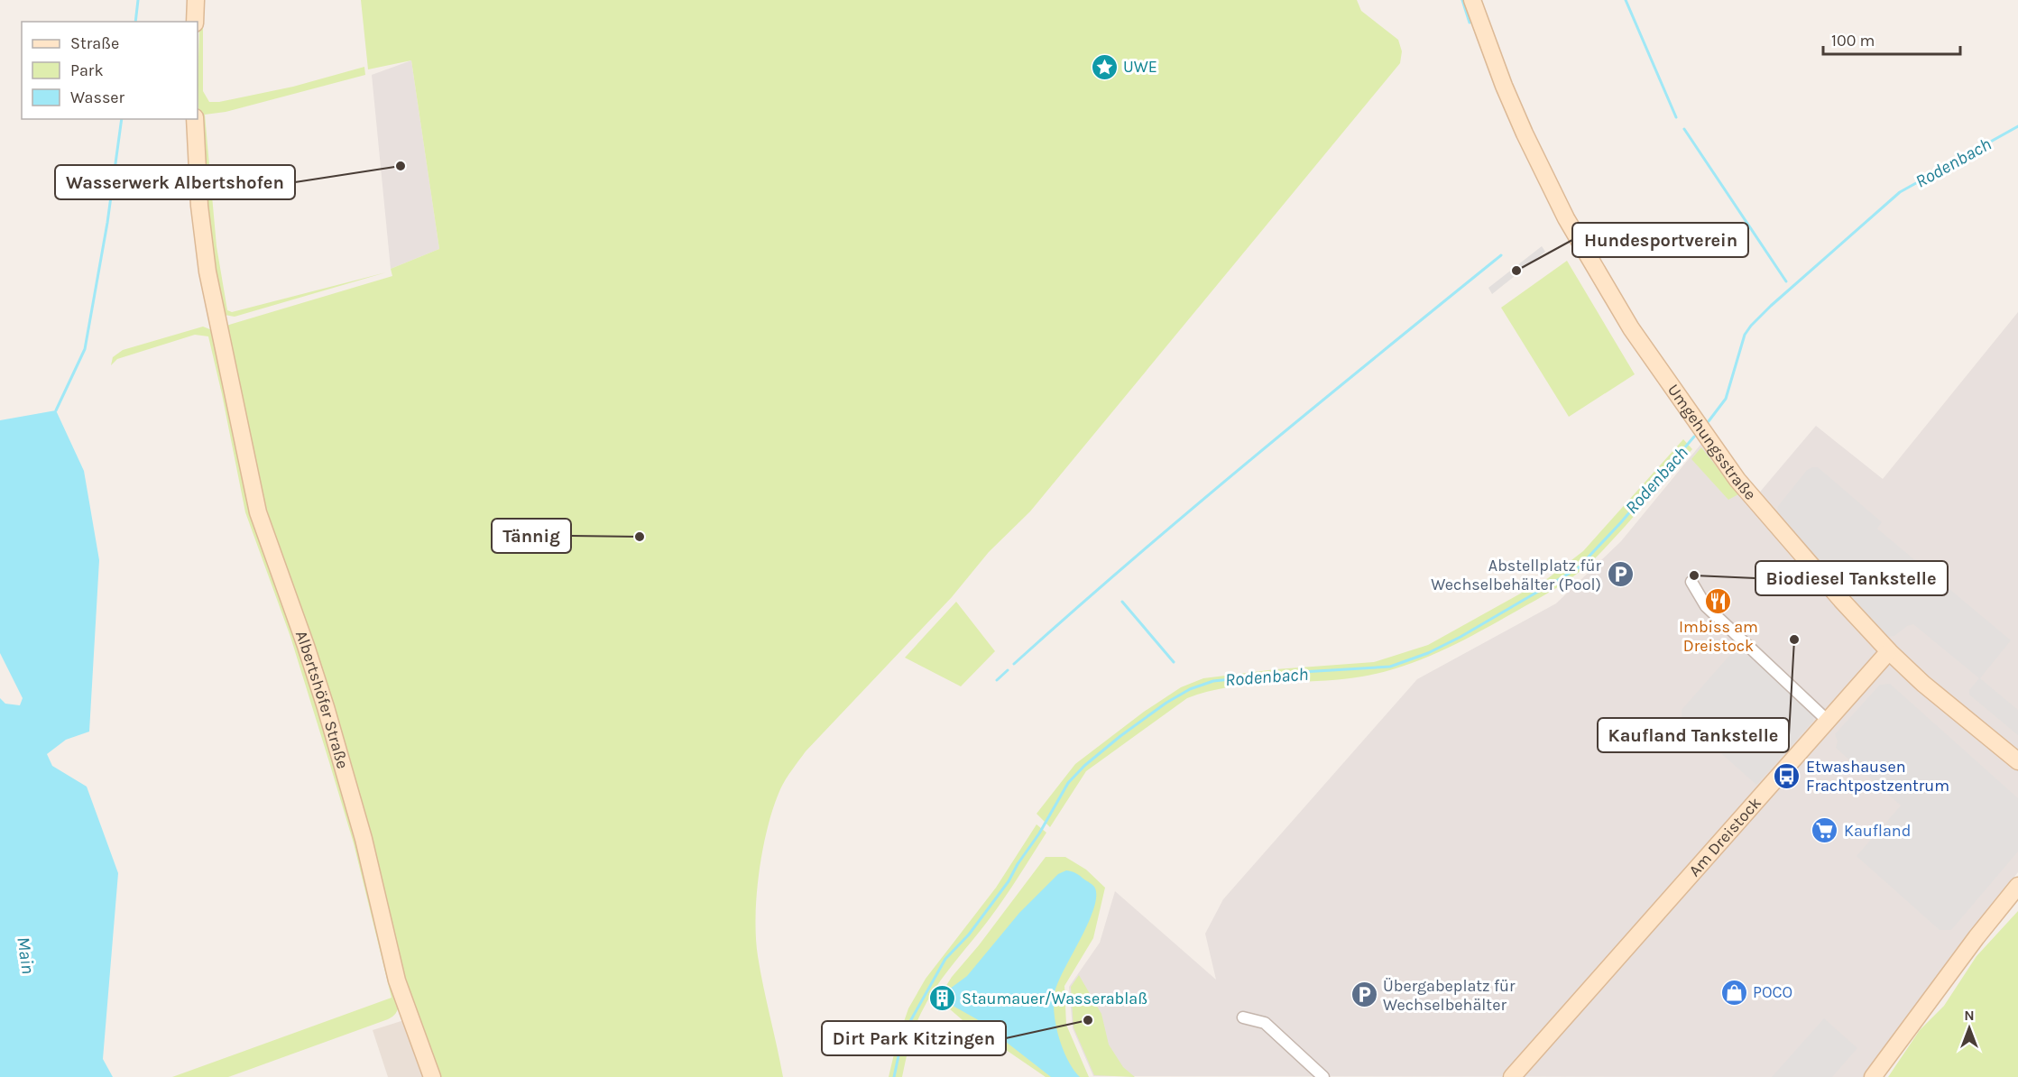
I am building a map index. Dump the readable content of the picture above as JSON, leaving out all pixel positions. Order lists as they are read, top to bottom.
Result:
{
  "streets": {
    "street": ["Umgehungsstraße", "Albertshöfer Straße", "Am Dreistock"]
  },
  "crossings": [
    ["Umgehungsstraße", "Am Dreistock"]
  ],
  "water": ["Rodenbach", "Main"],
  "places": {
    "place": ["UWE"],
    "other": [
      "Wasserwerk Albertshofen",
      "Hundesportverein",
      "Tännig",
      "Biodiesel Tankstelle",
      "Kaufland Tankstelle",
      "Dirt Park Kitzingen"
    ],
    "parking": ["Abstellplatz für Wechselbehälter (Pool)", "Übergabeplatz für Wechselbehälter"],
    "restaurant": ["Imbiss am Dreistock"],
    "bus stop": ["Etwashausen Frachtpostzentrum"],
    "supermarket": ["Kaufland"],
    "shop": ["POCO"],
    "building": ["Staumauer/Wasserablaß"]
  },
  "legend": ["Straße", "Park", "Wasser"],
  "scale_bar": "100 m",
  "north": "top"
}
